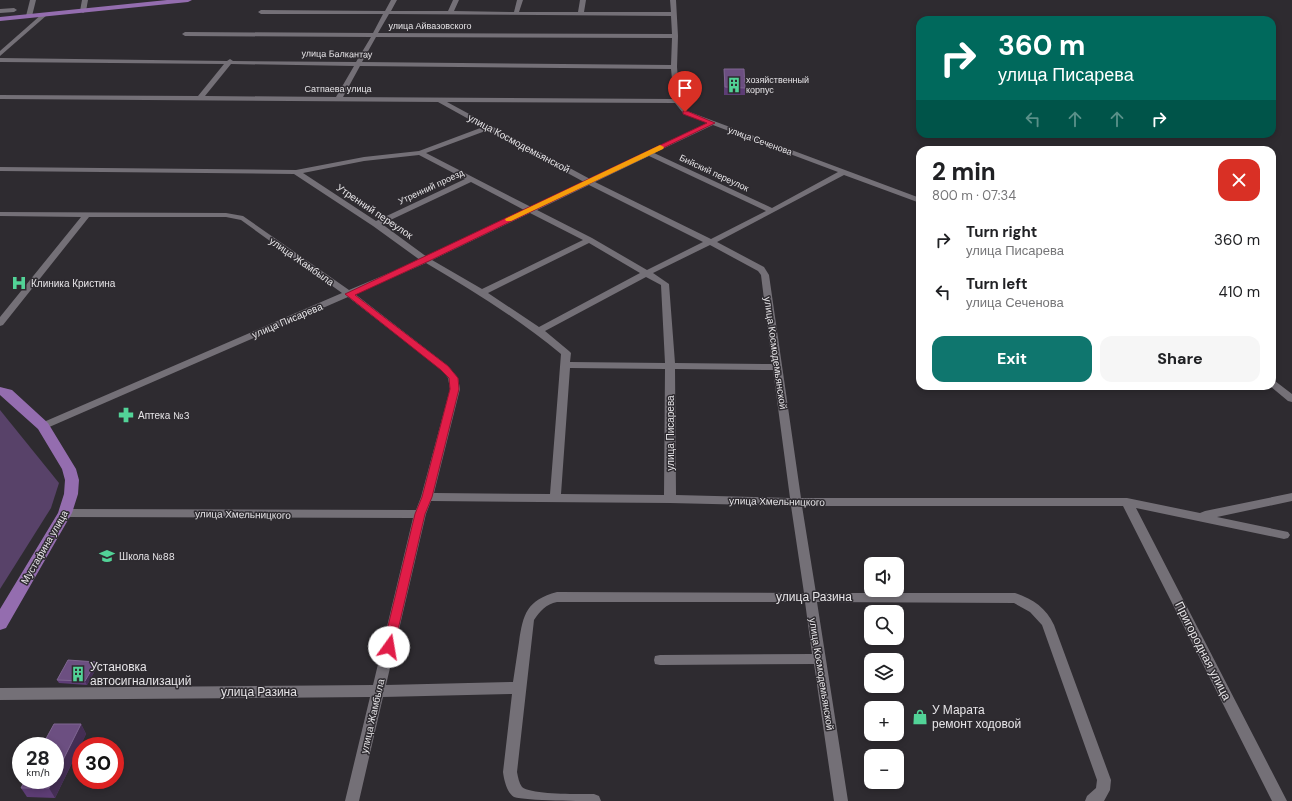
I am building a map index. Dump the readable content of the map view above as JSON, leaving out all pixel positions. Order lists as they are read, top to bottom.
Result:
{
  "streets": {
    "main road": ["Мустафина улица"],
    "street": [
      "улица Айвазовского",
      "улица Балкантау",
      "Сатпаева улица",
      "улица Сеченова",
      "улица Космодемьянской",
      "Бийский переулок",
      "Утренний проезд",
      "Утренний переулок",
      "улица Жамбыла",
      "улица Писарева",
      "улица Хмельницкого",
      "улица Разина",
      "Пригородная улица"
    ]
  },
  "crossings": [
    ["Сатпаева улица", "улица Сеченова"],
    ["Сатпаева улица", "улица Космодемьянской"],
    ["улица Сеченова", "улица Писарева"],
    ["улица Космодемьянской", "улица Писарева"],
    ["улица Космодемьянской", "улица Хмельницкого"],
    ["улица Космодемьянской", "улица Разина"],
    ["Бийский переулок", "улица Писарева"],
    ["Утренний проезд", "Утренний переулок"],
    ["Утренний проезд", "улица Писарева"],
    ["Утренний переулок", "улица Писарева"],
    ["Утренний переулок", "улица Хмельницкого"],
    ["улица Жамбыла", "улица Писарева"],
    ["улица Жамбыла", "улица Хмельницкого"],
    ["улица Жамбыла", "улица Разина"],
    ["улица Писарева", "улица Хмельницкого"],
    ["улица Писарева", "Мустафина улица"],
    ["улица Хмельницкого", "Мустафина улица"],
    ["улица Хмельницкого", "Пригородная улица"]
  ],
  "places": {
    "building": ["хозяйственный корпус", "Установка автосигнализаций"],
    "hospital": ["Клиника Кристина"],
    "pharmacy": ["Аптека №3"],
    "school or university": ["Школа №88"],
    "shop": ["У Марата ремонт ходовой"]
  },
  "page": {
    "turn": ["360 m", "улица Писарева"],
    "heading": ["2 min", "800 m · 07:34"],
    "list": [
      {
        "name": "Turn right",
        "note": "улица Писарева",
        "value": "360 m"
      },
      {
        "name": "Turn left",
        "note": "улица Сеченова",
        "value": "410 m"
      }
    ],
    "buttons": ["Exit", "Share"],
    "map_buttons": ["+", "−"],
    "speed": "28 km/h",
    "limit": "30"
  }
}
